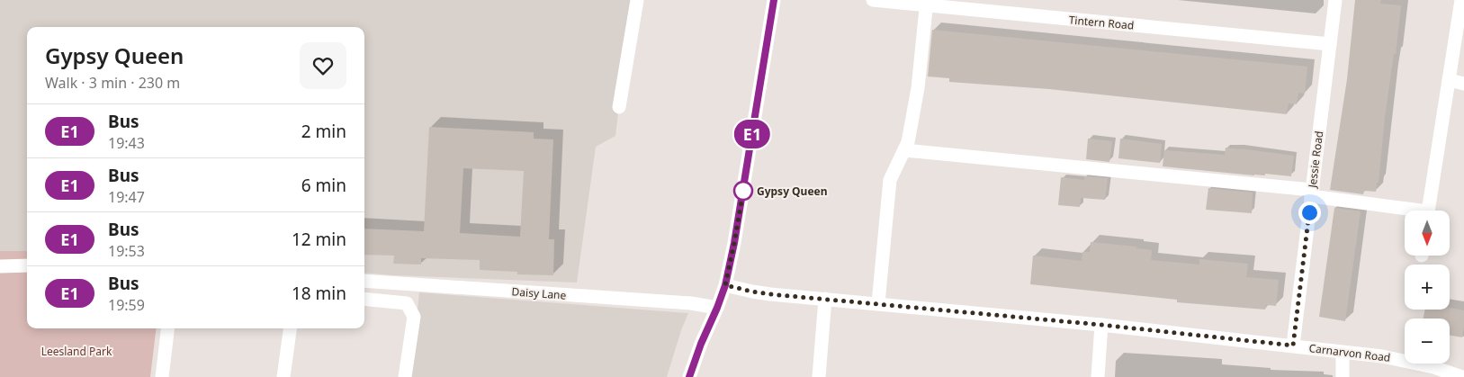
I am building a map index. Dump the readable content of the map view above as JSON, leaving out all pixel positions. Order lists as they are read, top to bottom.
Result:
{
  "streets": {
    "street": [
      "Tintern Road",
      "Jessie Road",
      "Daisy Lane",
      "Carnarvon Road"
    ]
  },
  "crossings": [
    ["Tintern Road", "Jessie Road"],
    ["Jessie Road", "Carnarvon Road"]
  ],
  "parks": ["Leesland Park"],
  "places": ["Gypsy Queen"],
  "lines": ["bus line E1"],
  "north": "bottom",
  "page": {
    "on_map": "E1",
    "heading": ["Gypsy Queen", "Walk · 3 min · 230 m"],
    "list": [
      {
        "mark": "E1",
        "name": "Bus",
        "note": "19:43",
        "value": "2 min"
      },
      {
        "mark": "E1",
        "name": "Bus",
        "note": "19:47",
        "value": "6 min"
      },
      {
        "mark": "E1",
        "name": "Bus",
        "note": "19:53",
        "value": "12 min"
      },
      {
        "mark": "E1",
        "name": "Bus",
        "note": "19:59",
        "value": "18 min"
      }
    ],
    "map_buttons": ["+", "−"]
  }
}
